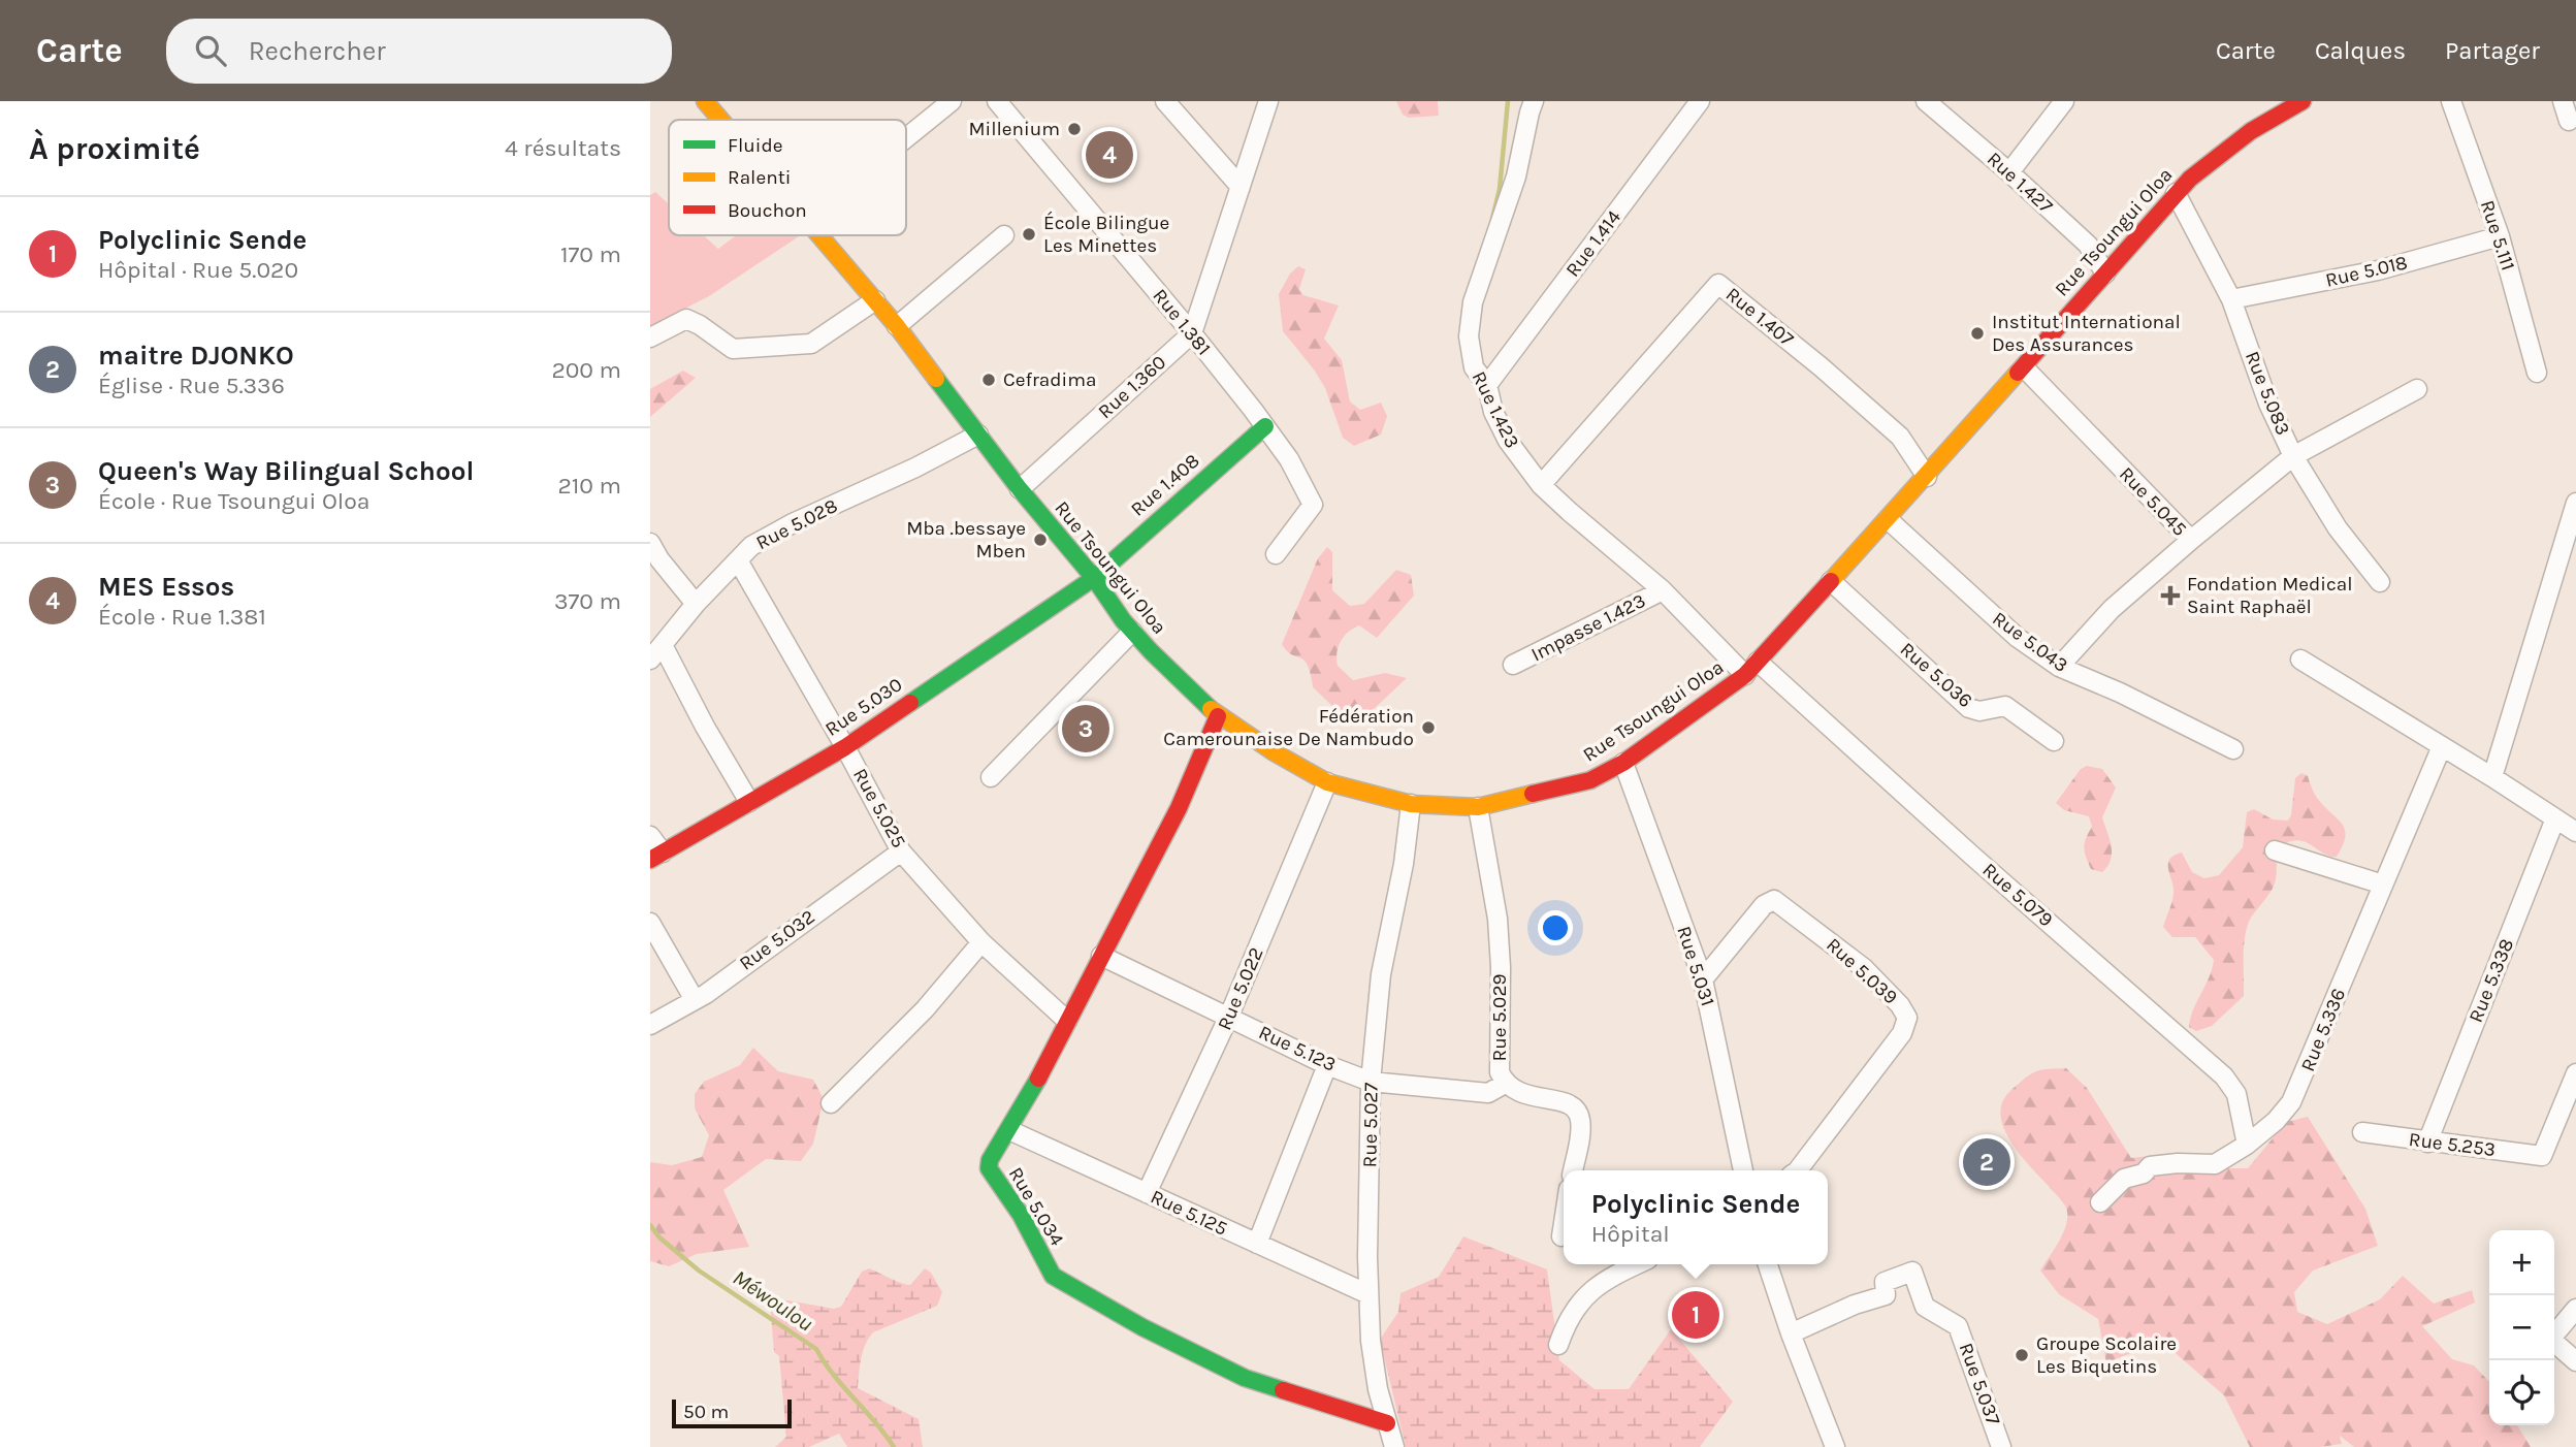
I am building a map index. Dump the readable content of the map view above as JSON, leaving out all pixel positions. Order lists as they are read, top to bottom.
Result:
{
  "streets": {
    "main road": [
      "Rue Tsoungui Oloa",
      "Rue 1.408",
      "Rue 5.030",
      "Rue 5.034"
    ],
    "street": [
      "Rue 1.427",
      "Rue 5.111",
      "Rue 1.414",
      "Rue 5.018",
      "Rue 1.407",
      "Rue 1.381",
      "Rue 1.360",
      "Rue 5.083",
      "Rue 1.423",
      "Rue 5.045",
      "Rue 5.028",
      "Impasse 1.423",
      "Rue 5.043",
      "Rue 5.036",
      "Rue 5.025",
      "Rue 5.079",
      "Rue 5.032",
      "Rue 5.031",
      "Rue 5.039",
      "Rue 5.338",
      "Rue 5.022",
      "Rue 5.029",
      "Rue 5.336",
      "Rue 5.123",
      "Rue 5.027",
      "Rue 5.253",
      "Rue 5.125",
      "Rue 5.037"
    ]
  },
  "crossings": [
    ["Rue 1.427", "Rue Tsoungui Oloa"],
    ["Rue Tsoungui Oloa", "Rue 1.407"],
    ["Rue Tsoungui Oloa", "Rue 1.360"],
    ["Rue Tsoungui Oloa", "Rue 5.083"],
    ["Rue Tsoungui Oloa", "Rue 1.423"],
    ["Rue Tsoungui Oloa", "Rue 1.408"],
    ["Rue Tsoungui Oloa", "Rue 5.045"],
    ["Rue Tsoungui Oloa", "Rue 5.028"],
    ["Rue Tsoungui Oloa", "Rue 5.043"],
    ["Rue Tsoungui Oloa", "Rue 5.036"],
    ["Rue Tsoungui Oloa", "Rue 5.030"],
    ["Rue Tsoungui Oloa", "Rue 5.079"],
    ["Rue Tsoungui Oloa", "Rue 5.031"],
    ["Rue Tsoungui Oloa", "Rue 5.022"],
    ["Rue Tsoungui Oloa", "Rue 5.029"],
    ["Rue Tsoungui Oloa", "Rue 5.027"],
    ["Rue Tsoungui Oloa", "Rue 5.034"],
    ["Rue 5.111", "Rue 5.018"],
    ["Rue 1.414", "Rue 1.423"],
    ["Rue 5.018", "Rue 5.083"],
    ["Rue 1.407", "Rue 1.423"],
    ["Rue 1.381", "Rue 1.360"],
    ["Rue 1.381", "Rue 1.408"],
    ["Rue 5.083", "Rue 5.045"],
    ["Rue 1.423", "Impasse 1.423"],
    ["Rue 1.423", "Rue 5.079"],
    ["Rue 1.408", "Rue 5.030"],
    ["Rue 5.028", "Rue 5.025"],
    ["Rue 5.030", "Rue 5.025"],
    ["Rue 5.025", "Rue 5.032"],
    ["Rue 5.025", "Rue 5.034"],
    ["Rue 5.079", "Rue 5.336"],
    ["Rue 5.031", "Rue 5.039"],
    ["Rue 5.338", "Rue 5.253"],
    ["Rue 5.022", "Rue 5.123"],
    ["Rue 5.022", "Rue 5.125"],
    ["Rue 5.029", "Rue 5.123"],
    ["Rue 5.123", "Rue 5.027"],
    ["Rue 5.123", "Rue 5.034"],
    ["Rue 5.027", "Rue 5.034"],
    ["Rue 5.027", "Rue 5.125"],
    ["Rue 5.034", "Rue 5.125"]
  ],
  "water": ["Méwoulou"],
  "places": {
    "other": [
      "Millenium",
      "École Bilingue Les Minettes",
      "Institut International Des Assurances",
      "Cefradima",
      "Mba .bessaye Mben",
      "Fédération Camerounaise De Nambudo",
      "Groupe Scolaire Les Biquetins"
    ],
    "health": ["Fondation Medical Saint Raphaël"]
  },
  "legend": ["Fluide", "Ralenti", "Bouchon"],
  "scale_bar": "50 m",
  "page": {
    "header": "Carte",
    "search": "Rechercher",
    "nav": ["Carte", "Calques", "Partager"],
    "heading": ["À proximité", "4 résultats"],
    "pins": [
      "4",
      "3",
      "2",
      "1"
    ],
    "list": [
      {
        "mark": "1",
        "name": "Polyclinic Sende",
        "note": "Hôpital · Rue 5.020",
        "value": "170 m"
      },
      {
        "mark": "2",
        "name": "maitre DJONKO",
        "note": "Église · Rue 5.336",
        "value": "200 m"
      },
      {
        "mark": "3",
        "name": "Queen's Way Bilingual School",
        "note": "École · Rue Tsoungui Oloa",
        "value": "210 m"
      },
      {
        "mark": "4",
        "name": "MES Essos",
        "note": "École · Rue 1.381",
        "value": "370 m"
      }
    ],
    "popup": ["Polyclinic Sende", "Hôpital"],
    "map_buttons": ["+", "−"],
    "scale": "50 m"
  }
}
